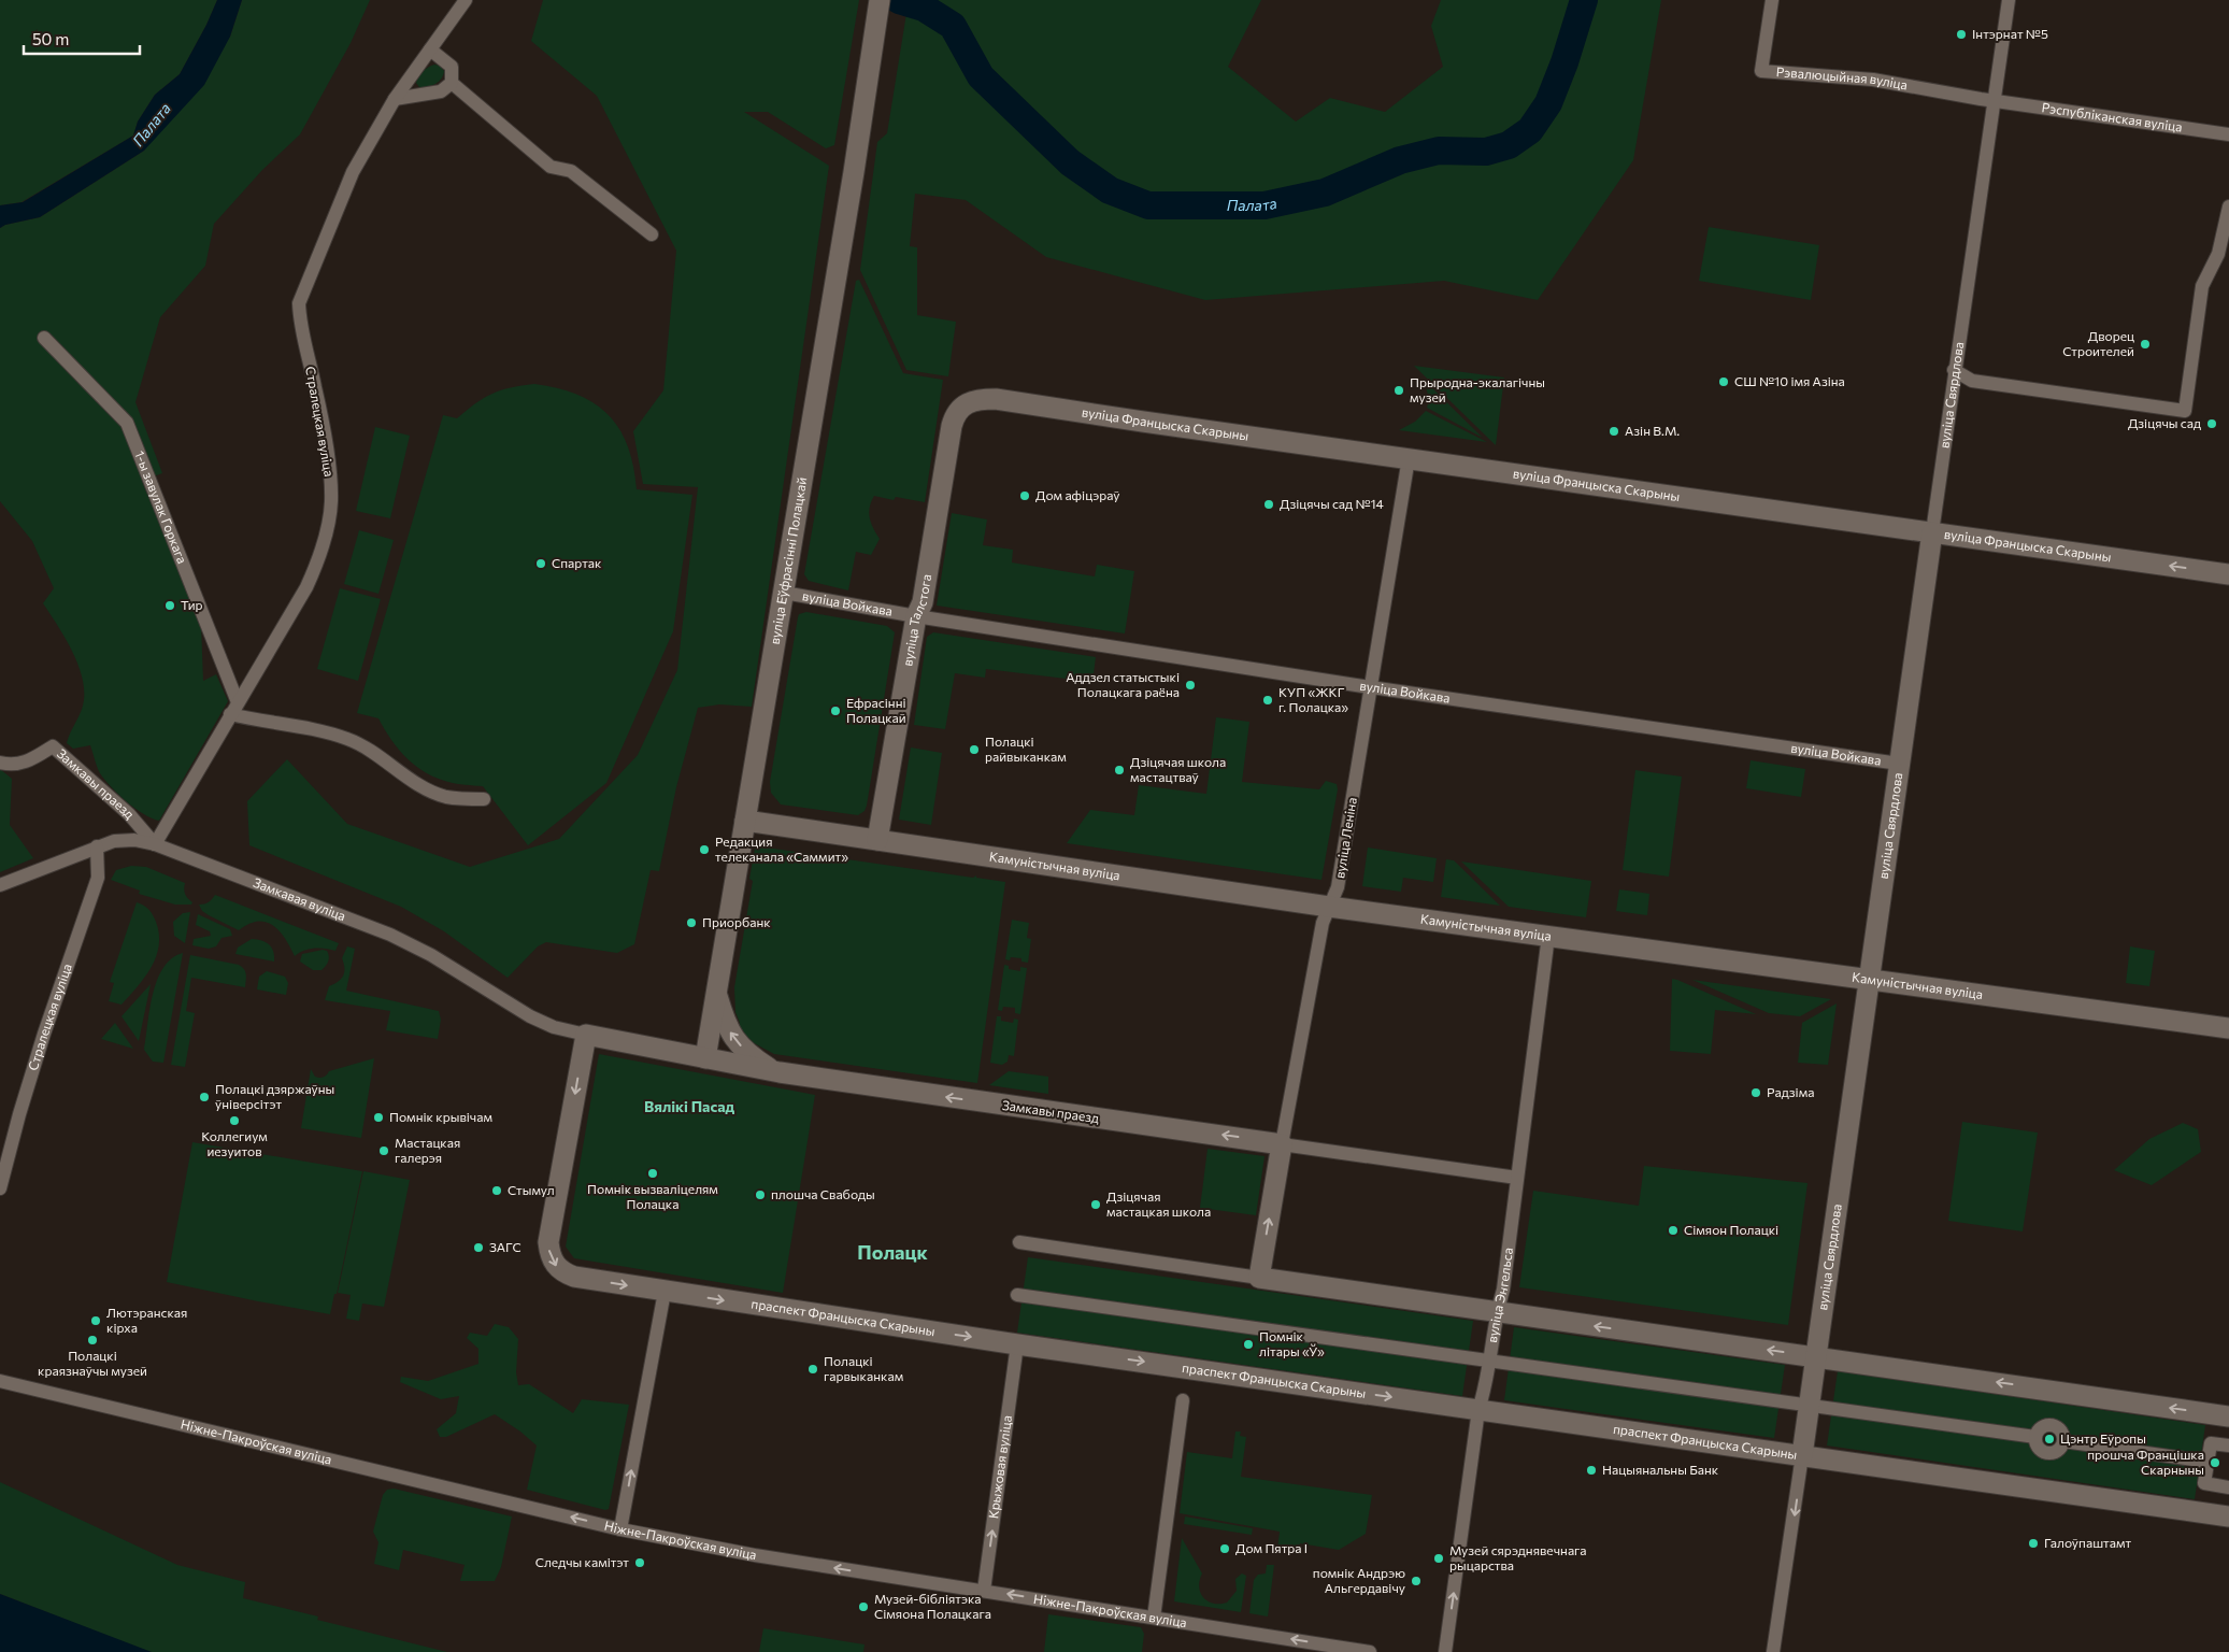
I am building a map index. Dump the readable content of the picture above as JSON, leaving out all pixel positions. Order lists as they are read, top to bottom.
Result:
{
  "streets": {
    "street": [
      "Рэвалюцыйная вуліца",
      "Рэспубліканская вуліца",
      "вуліца Свярдлова",
      "Стралецкая вуліца",
      "вуліца Францыска Скарыны",
      "1-ы завулак Горкага",
      "вуліца Еўфрасінні Полацкай",
      "вуліца Войкава",
      "вуліца Талстога",
      "Замкавы праезд",
      "вуліца Леніна",
      "Камуністычная вуліца",
      "Замкавая вуліца",
      "вуліца Энгельса",
      "праспект Францыска Скарыны",
      "Ніжне-Пакроўская вуліца",
      "Крыжовая вуліца"
    ]
  },
  "crossings": [
    ["Рэвалюцыйная вуліца", "Рэспубліканская вуліца"],
    ["Рэвалюцыйная вуліца", "вуліца Свярдлова"],
    ["Рэспубліканская вуліца", "вуліца Свярдлова"],
    ["вуліца Свярдлова", "вуліца Францыска Скарыны"],
    ["вуліца Свярдлова", "вуліца Войкава"],
    ["вуліца Свярдлова", "Камуністычная вуліца"],
    ["вуліца Свярдлова", "праспект Францыска Скарыны"],
    ["Стралецкая вуліца", "1-ы завулак Горкага"],
    ["Стралецкая вуліца", "Замкавы праезд"],
    ["Стралецкая вуліца", "Замкавая вуліца"],
    ["вуліца Францыска Скарыны", "вуліца Талстога"],
    ["вуліца Францыска Скарыны", "вуліца Леніна"],
    ["вуліца Еўфрасінні Полацкай", "вуліца Войкава"],
    ["вуліца Еўфрасінні Полацкай", "Замкавы праезд"],
    ["вуліца Еўфрасінні Полацкай", "Камуністычная вуліца"],
    ["вуліца Войкава", "вуліца Талстога"],
    ["вуліца Войкава", "вуліца Леніна"],
    ["вуліца Талстога", "Камуністычная вуліца"],
    ["Замкавы праезд", "вуліца Леніна"],
    ["Замкавы праезд", "Замкавая вуліца"],
    ["Замкавы праезд", "вуліца Энгельса"],
    ["Замкавы праезд", "праспект Францыска Скарыны"],
    ["вуліца Леніна", "Камуністычная вуліца"],
    ["Камуністычная вуліца", "вуліца Энгельса"],
    ["Замкавая вуліца", "праспект Францыска Скарыны"],
    ["вуліца Энгельса", "праспект Францыска Скарыны"],
    ["праспект Францыска Скарыны", "Крыжовая вуліца"],
    ["Ніжне-Пакроўская вуліца", "Крыжовая вуліца"]
  ],
  "one_way": ["Ніжне-Пакроўская вуліца", "Крыжовая вуліца"],
  "districts": ["Вялікі Пасад", "Полацк"],
  "water": ["Палата"],
  "places": [
    "Інтэрнат №5",
    "Дворец Строителей",
    "СШ №10 імя Азіна",
    "Прыродна-экалагічны музей",
    "Дзіцячы сад",
    "Азін В.М.",
    "Дом афіцэраў",
    "Дзіцячы сад №14",
    "Спартак",
    "Тир",
    "Аддзел статыстыкі Полацкага раёна",
    "КУП «ЖКГ г. Полацка»",
    "Ефрасінні Полацкай",
    "Полацкі райвыканкам",
    "Дзіцячая школа мастацтваў",
    "Редакция телеканала «Саммит»",
    "Приорбанк",
    "Радзіма",
    "Полацкі дзяржаўны ўніверсітэт",
    "Помнік крывічам",
    "Коллегиум иезуитов",
    "Мастацкая галерэя",
    "Помнік вызваліцелям Полацка",
    "Стымул",
    "плошча Свабоды",
    "Дзіцячая мастацкая школа",
    "Сімяон Полацкі",
    "ЗАГС",
    "Лютэранская кірха",
    "Полацкі краязнаўчы музей",
    "Помнік літары «Ў»",
    "Полацкі гарвыканкам",
    "Цэнтр Еўропы",
    "прошча Францішка Скарныны",
    "Нацыянальны Банк",
    "Галоўпаштамт",
    "Дом Пятра І",
    "Музей сярэднявечнага рыцарства",
    "Следчы камітэт",
    "помнік Андрэю Альгердавічу",
    "Музей-бібліятэка Сімяона Полацкага"
  ],
  "scale_bar": "50 m"
}
